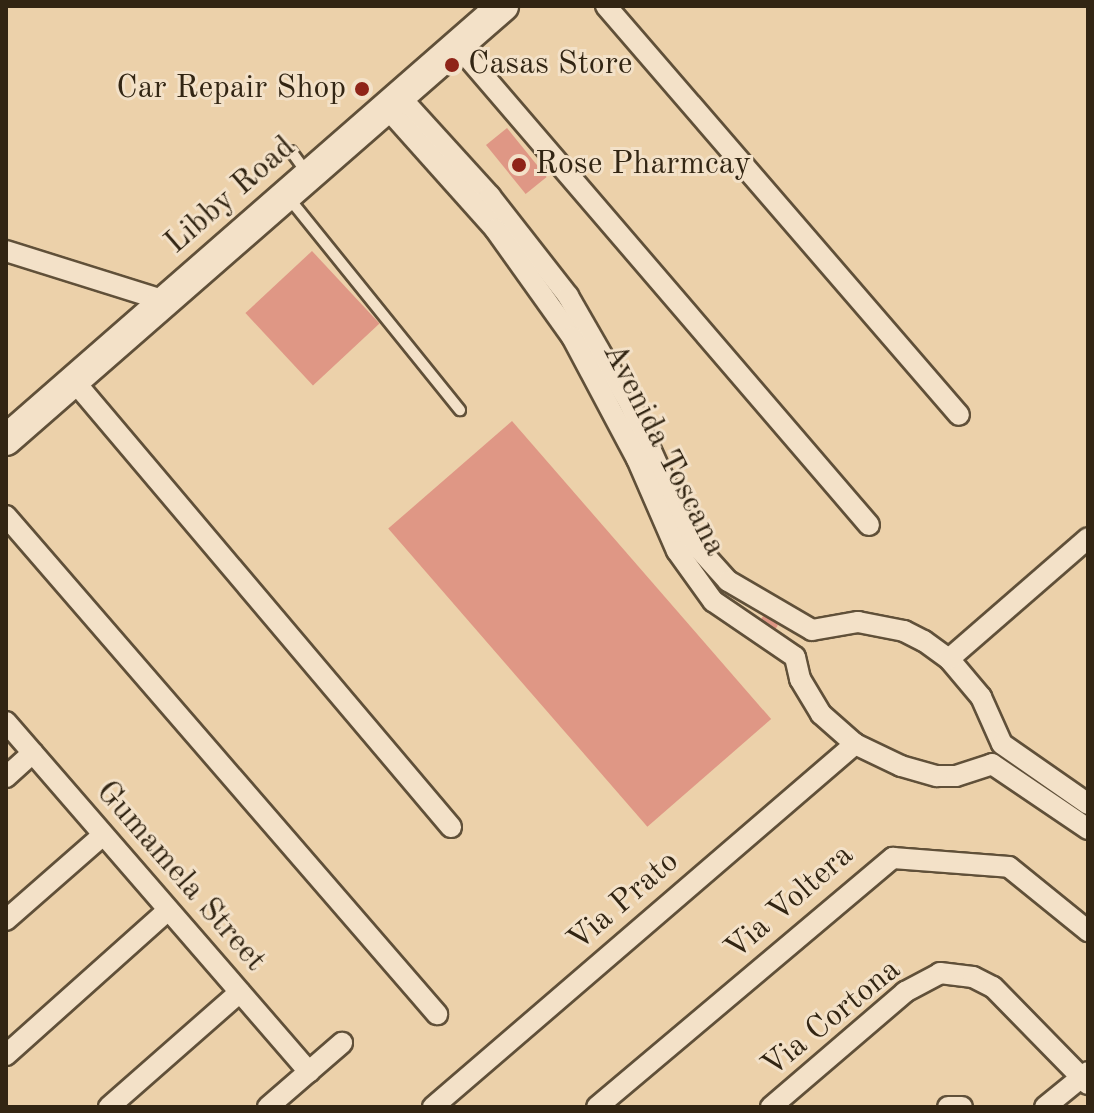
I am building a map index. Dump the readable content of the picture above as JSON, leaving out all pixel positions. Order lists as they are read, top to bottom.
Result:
{
  "streets": {
    "main road": ["Libby Road"],
    "street": [
      "Avenida Toscana",
      "Gumamela Street",
      "Via Prato",
      "Via Voltera",
      "Via Cortona"
    ]
  },
  "crossings": [
    ["Libby Road", "Avenida Toscana"]
  ],
  "places": ["Casas Store", "Car Repair Shop", "Rose Pharmcay"]
}
